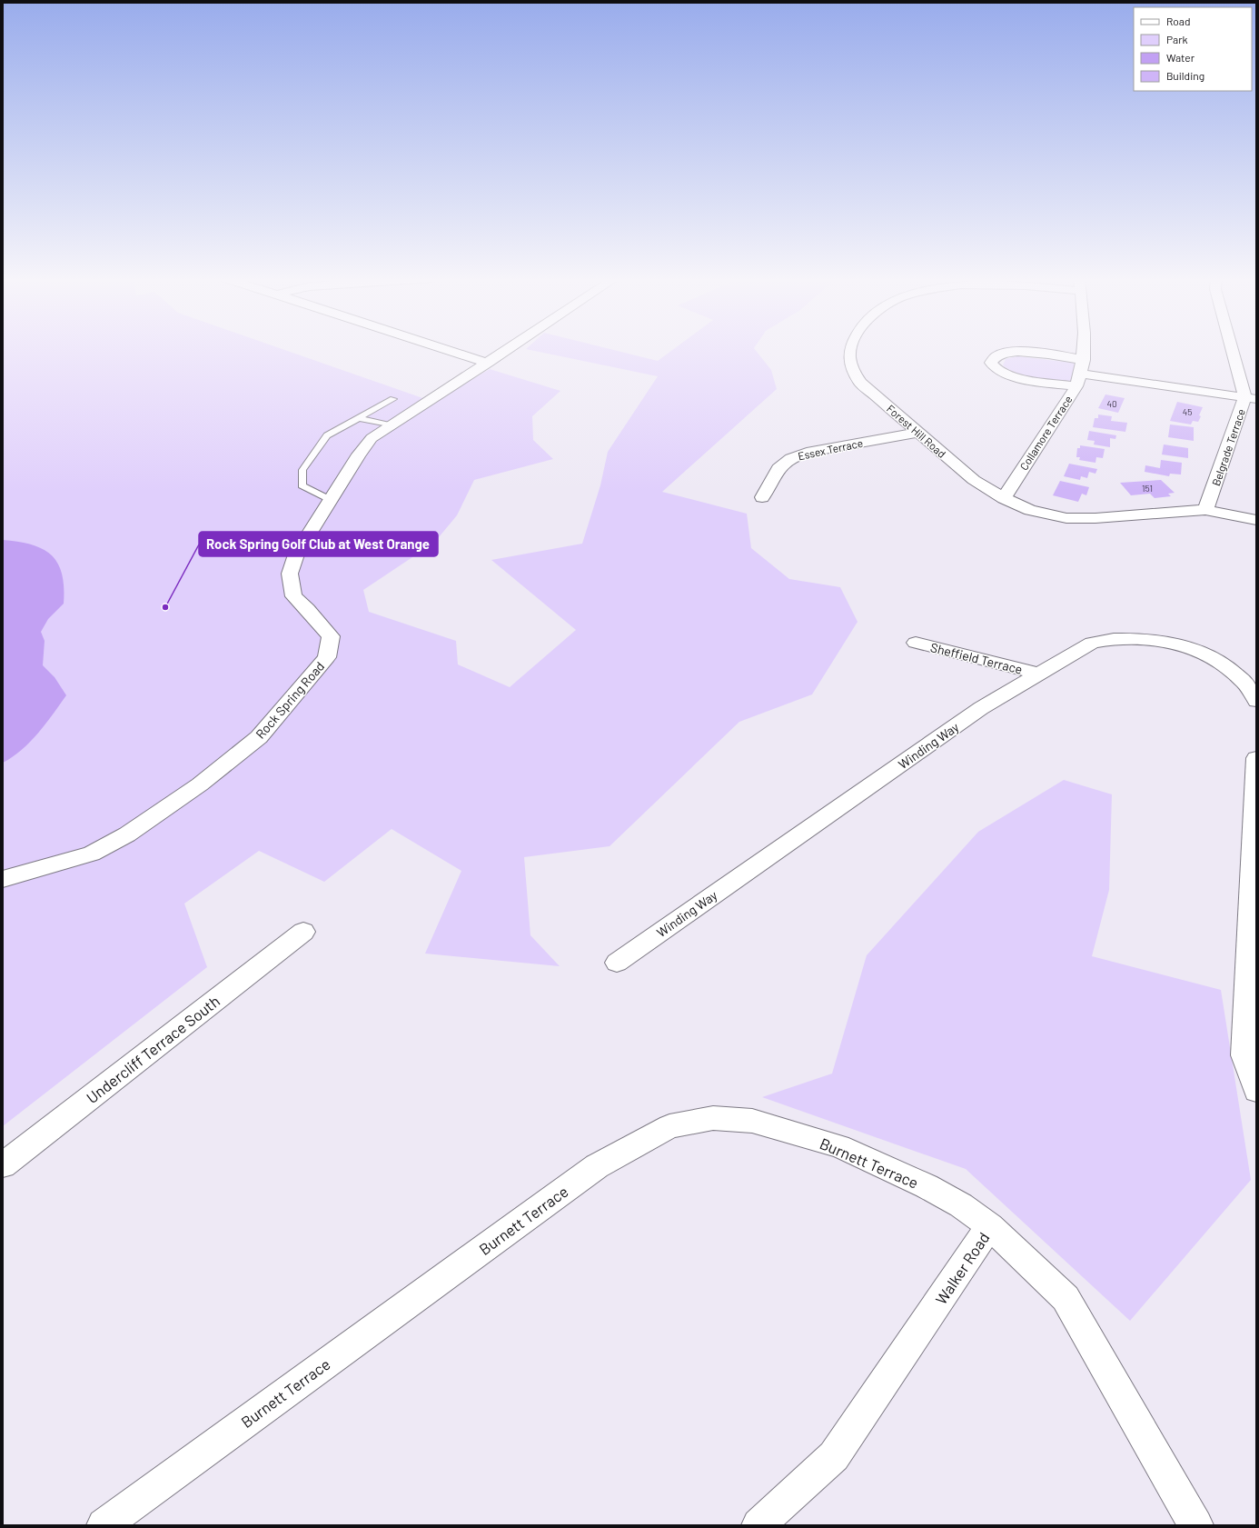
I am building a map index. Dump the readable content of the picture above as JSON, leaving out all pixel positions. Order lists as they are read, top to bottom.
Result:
{
  "streets": {
    "street": [
      "Forest Hill Road",
      "Collamore Terrace",
      "Belgrade Terrace",
      "Essex Terrace",
      "Sheffield Terrace",
      "Rock Spring Road",
      "Winding Way",
      "Undercliff Terrace South",
      "Burnett Terrace",
      "Walker Road"
    ]
  },
  "crossings": [
    ["Forest Hill Road", "Collamore Terrace"],
    ["Forest Hill Road", "Belgrade Terrace"],
    ["Forest Hill Road", "Essex Terrace"],
    ["Sheffield Terrace", "Winding Way"],
    ["Burnett Terrace", "Walker Road"]
  ],
  "places": ["Rock Spring Golf Club at West Orange"],
  "house_numbers": ["40", "45", "151"],
  "legend": [
    "Road",
    "Park",
    "Water",
    "Building"
  ]
}
